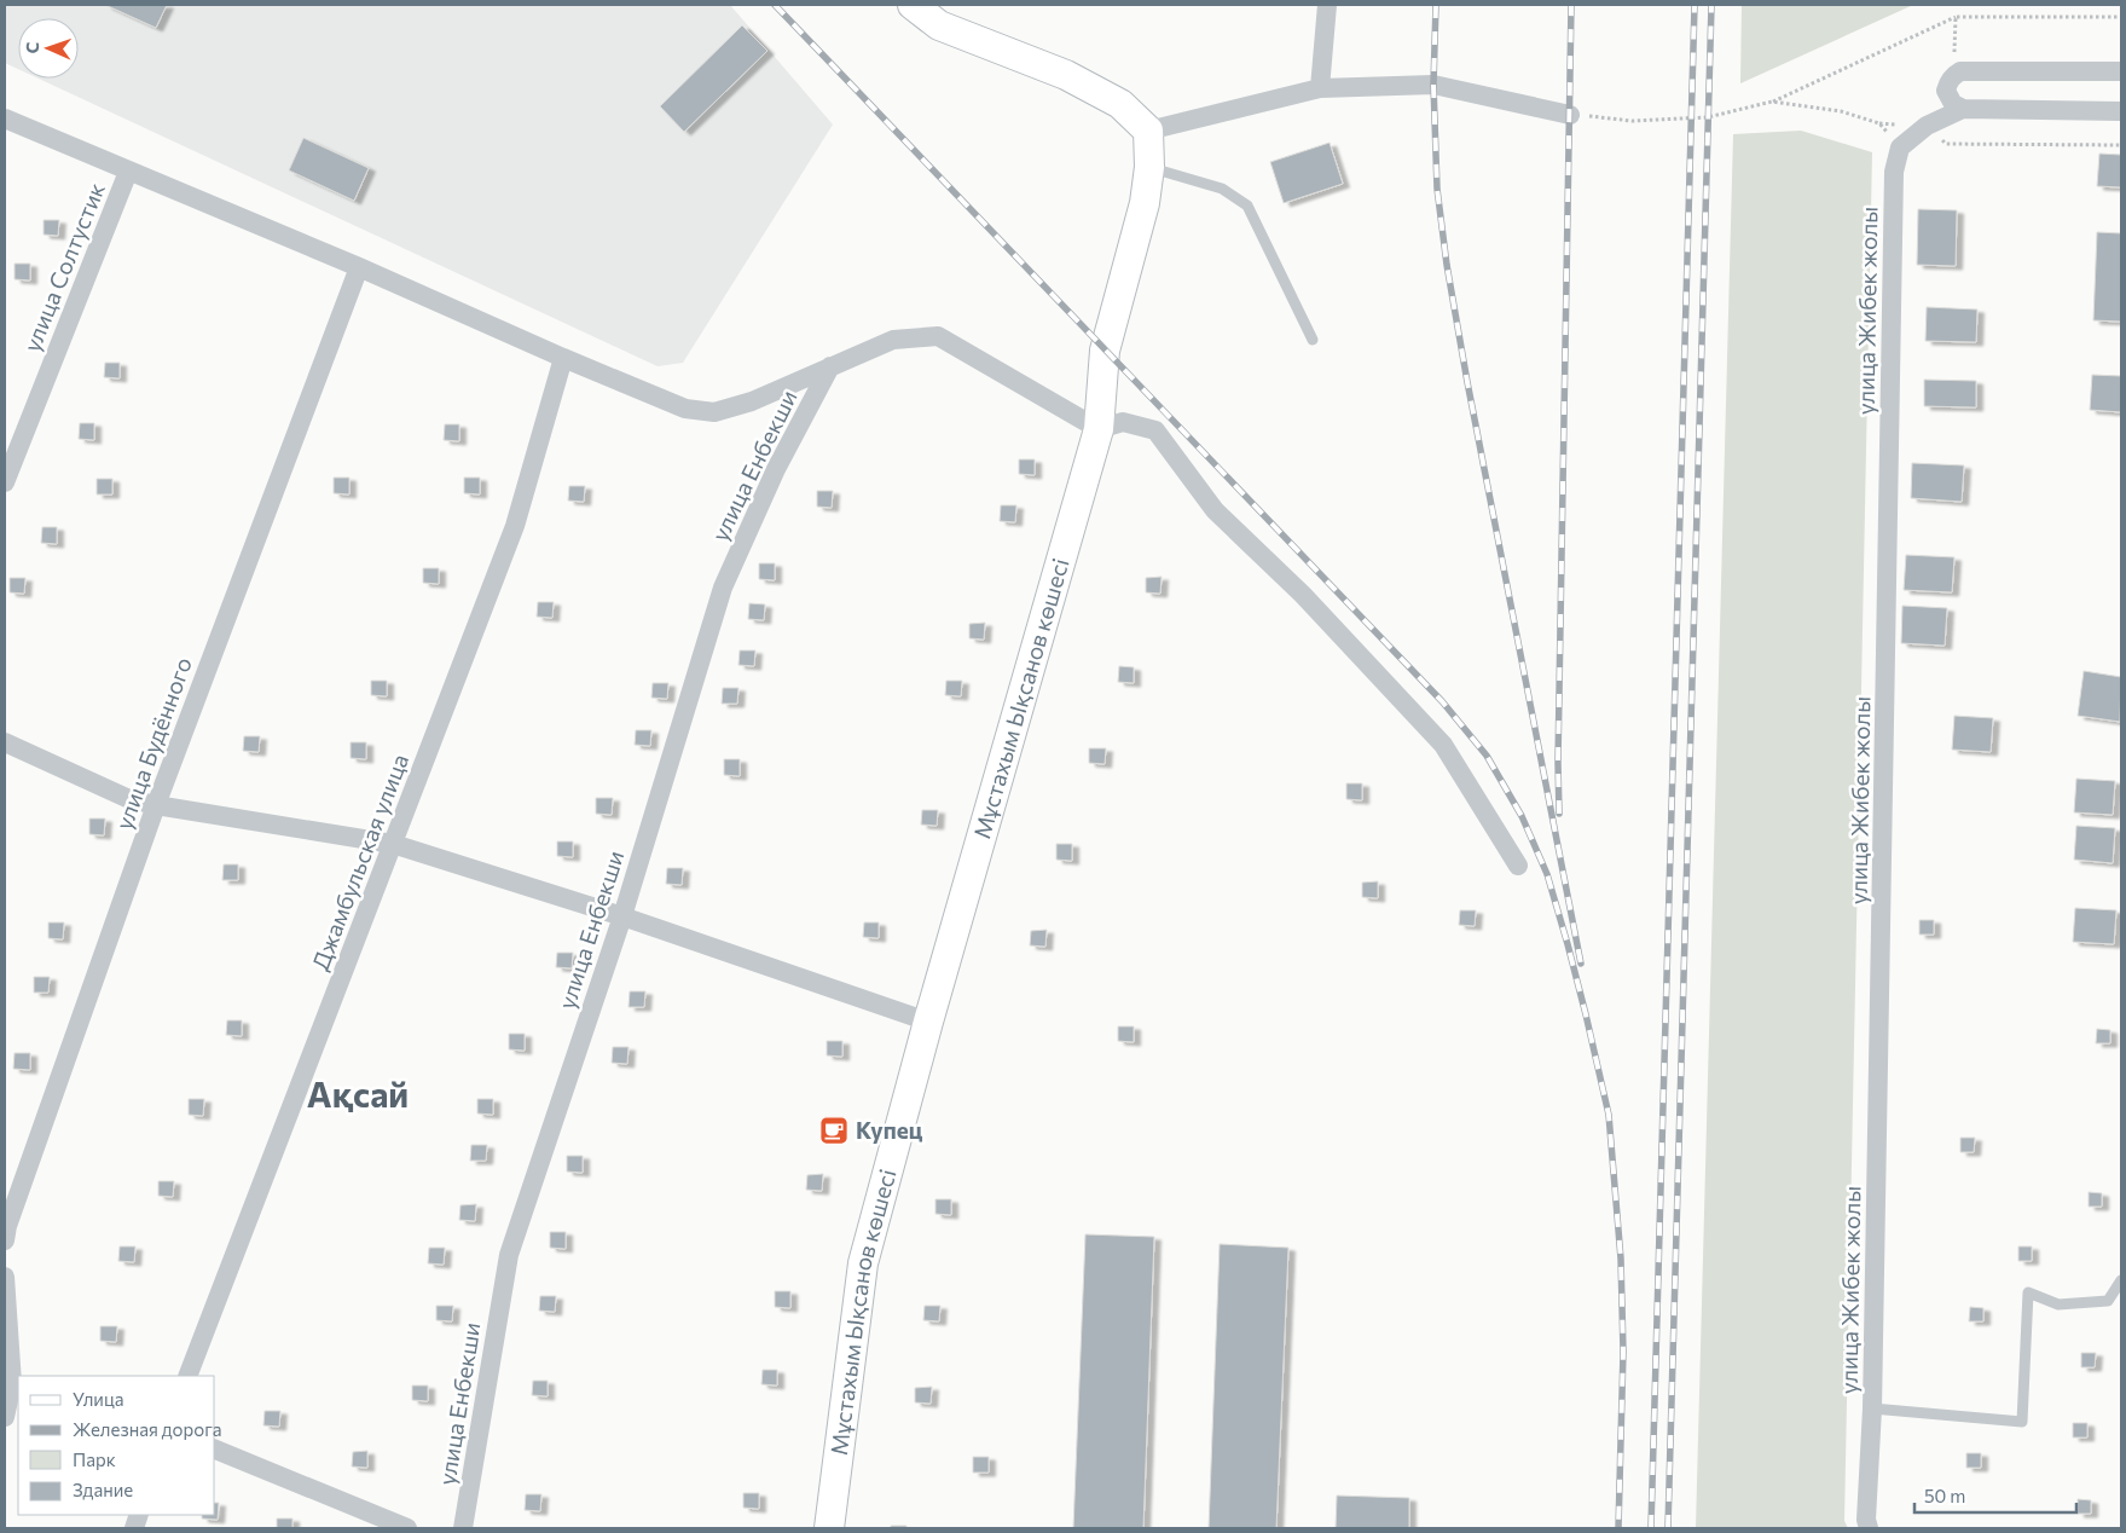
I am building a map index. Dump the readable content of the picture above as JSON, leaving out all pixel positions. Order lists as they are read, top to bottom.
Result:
{
  "streets": {
    "main road": ["Мұстахым Ықсанов көшесі"],
    "street": [
      "улица Солтустик",
      "улица Жибек жолы",
      "улица Енбекши",
      "улица Будённого",
      "Джамбульская улица"
    ]
  },
  "districts": ["Ақсай"],
  "places": {
    "cafe": ["Купец"]
  },
  "legend": [
    "Улица",
    "Железная дорога",
    "Парк",
    "Здание"
  ],
  "scale_bar": "50 m",
  "north": "left"
}
